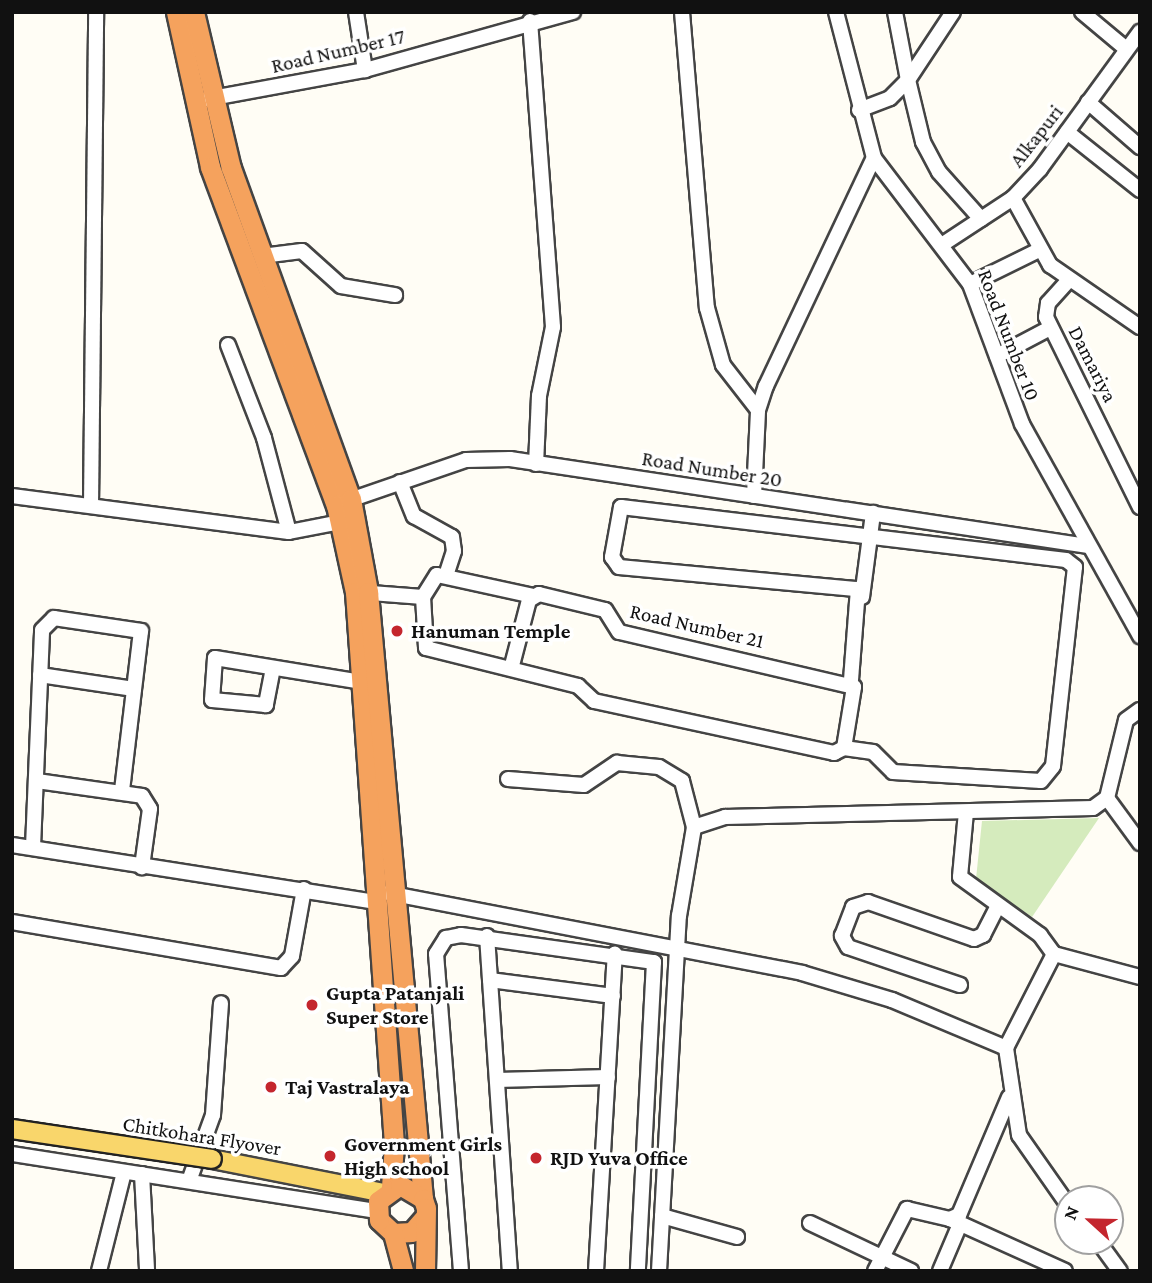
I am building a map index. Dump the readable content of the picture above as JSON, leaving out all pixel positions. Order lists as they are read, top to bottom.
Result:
{
  "streets": {
    "main road": ["Chitkohara Flyover"],
    "street": [
      "Road Number 17",
      "Alkapuri",
      "Road Number 10",
      "Damariya",
      "Road Number 20",
      "Road Number 21"
    ]
  },
  "crossings": [
    ["Alkapuri", "Road Number 10"],
    ["Road Number 10", "Road Number 20"]
  ],
  "places": [
    "Hanuman Temple",
    "Gupta Patanjali Super Store",
    "Taj Vastralaya",
    "Government Girls High school",
    "RJD Yuva Office"
  ],
  "north": "left"
}
